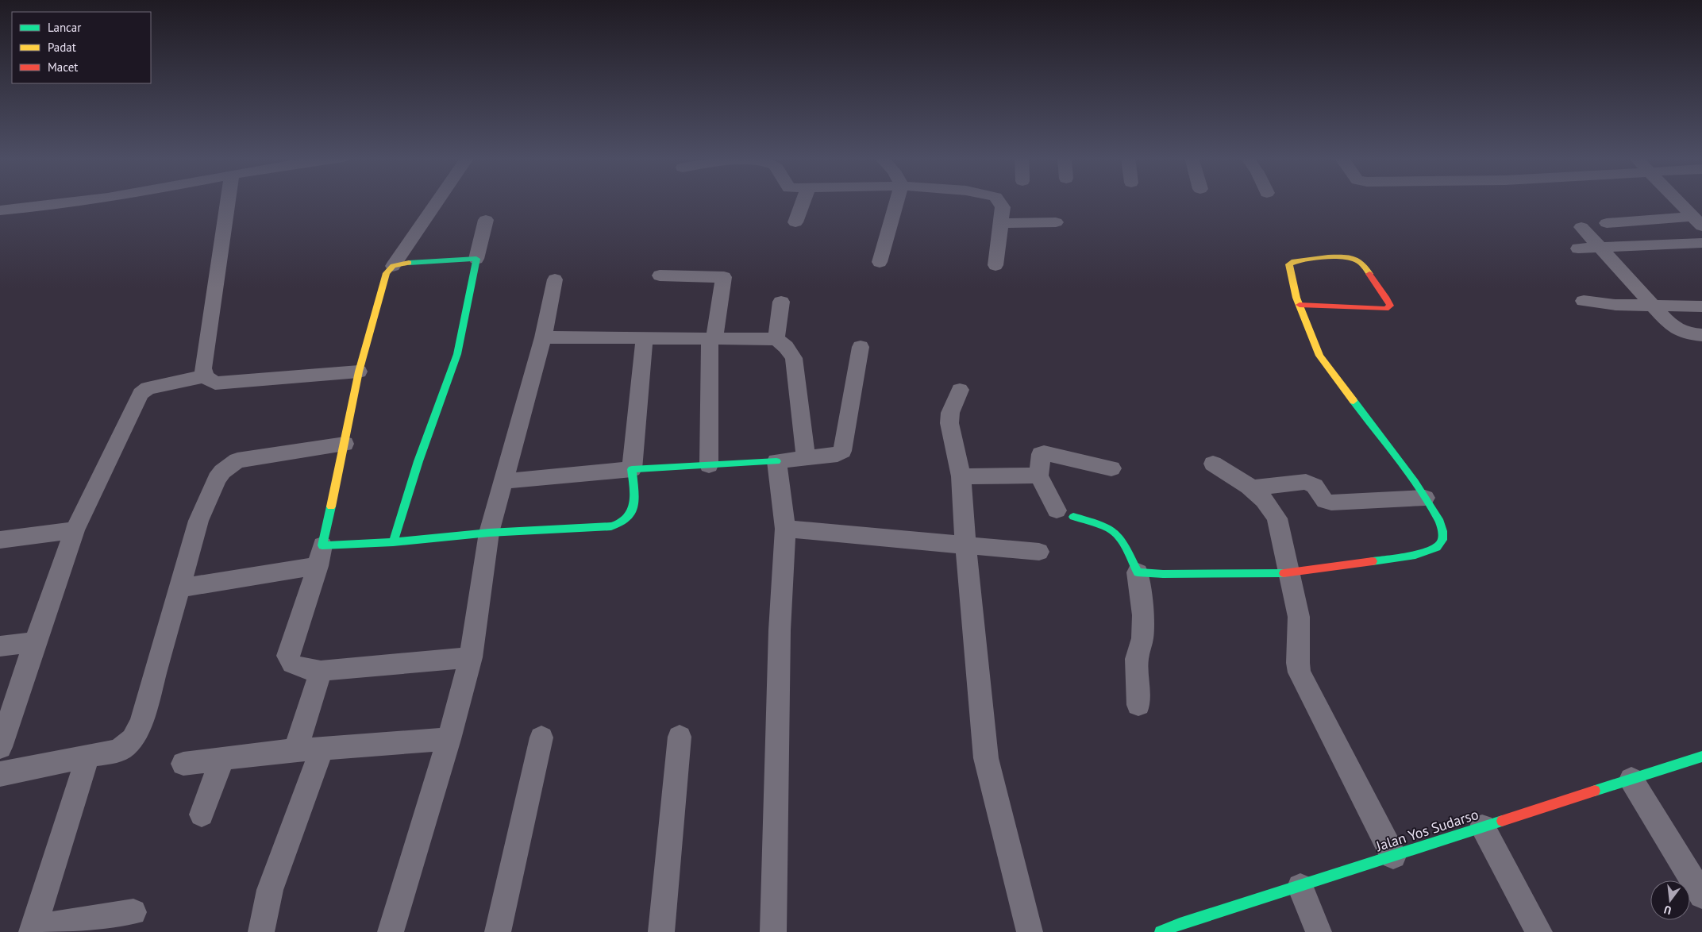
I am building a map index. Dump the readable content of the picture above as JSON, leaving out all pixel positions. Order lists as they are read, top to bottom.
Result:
{
  "streets": {
    "main road": ["Jalan Yos Sudarso"]
  },
  "legend": ["Lancar", "Padat", "Macet"],
  "north": "bottom"
}
